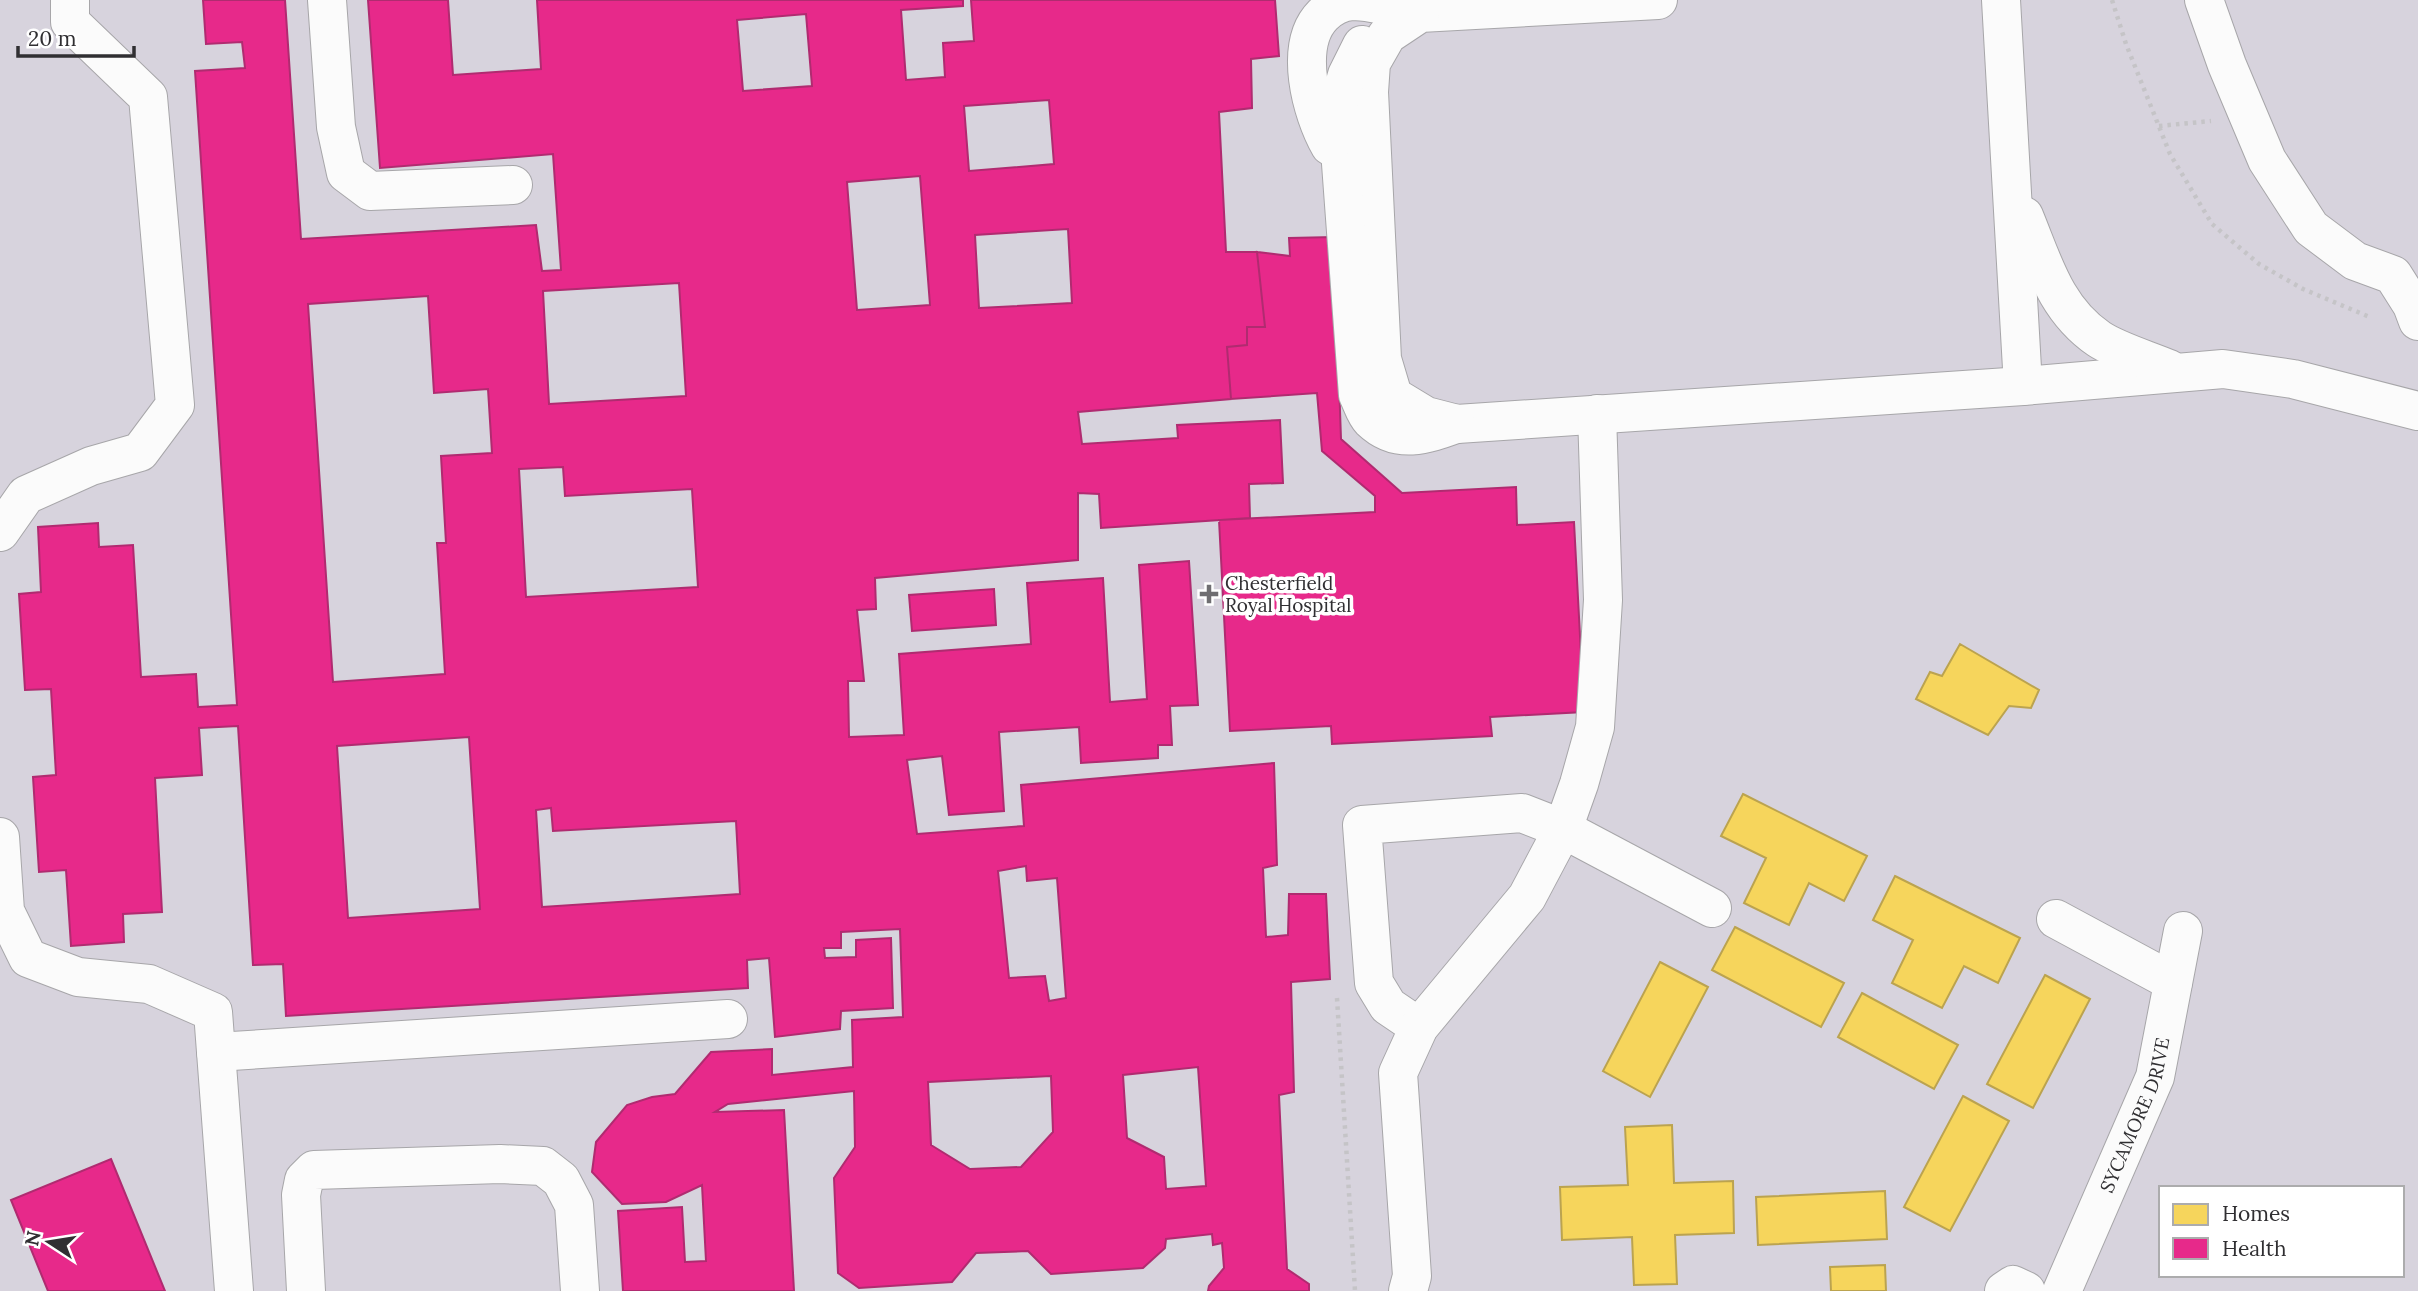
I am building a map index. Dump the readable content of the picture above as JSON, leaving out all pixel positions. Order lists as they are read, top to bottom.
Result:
{
  "streets": {
    "street": ["SYCAMORE DRIVE"]
  },
  "places": {
    "health": ["Chesterfield Royal Hospital"]
  },
  "legend": ["Homes", "Health"],
  "scale_bar": "20 m",
  "north": "left"
}
